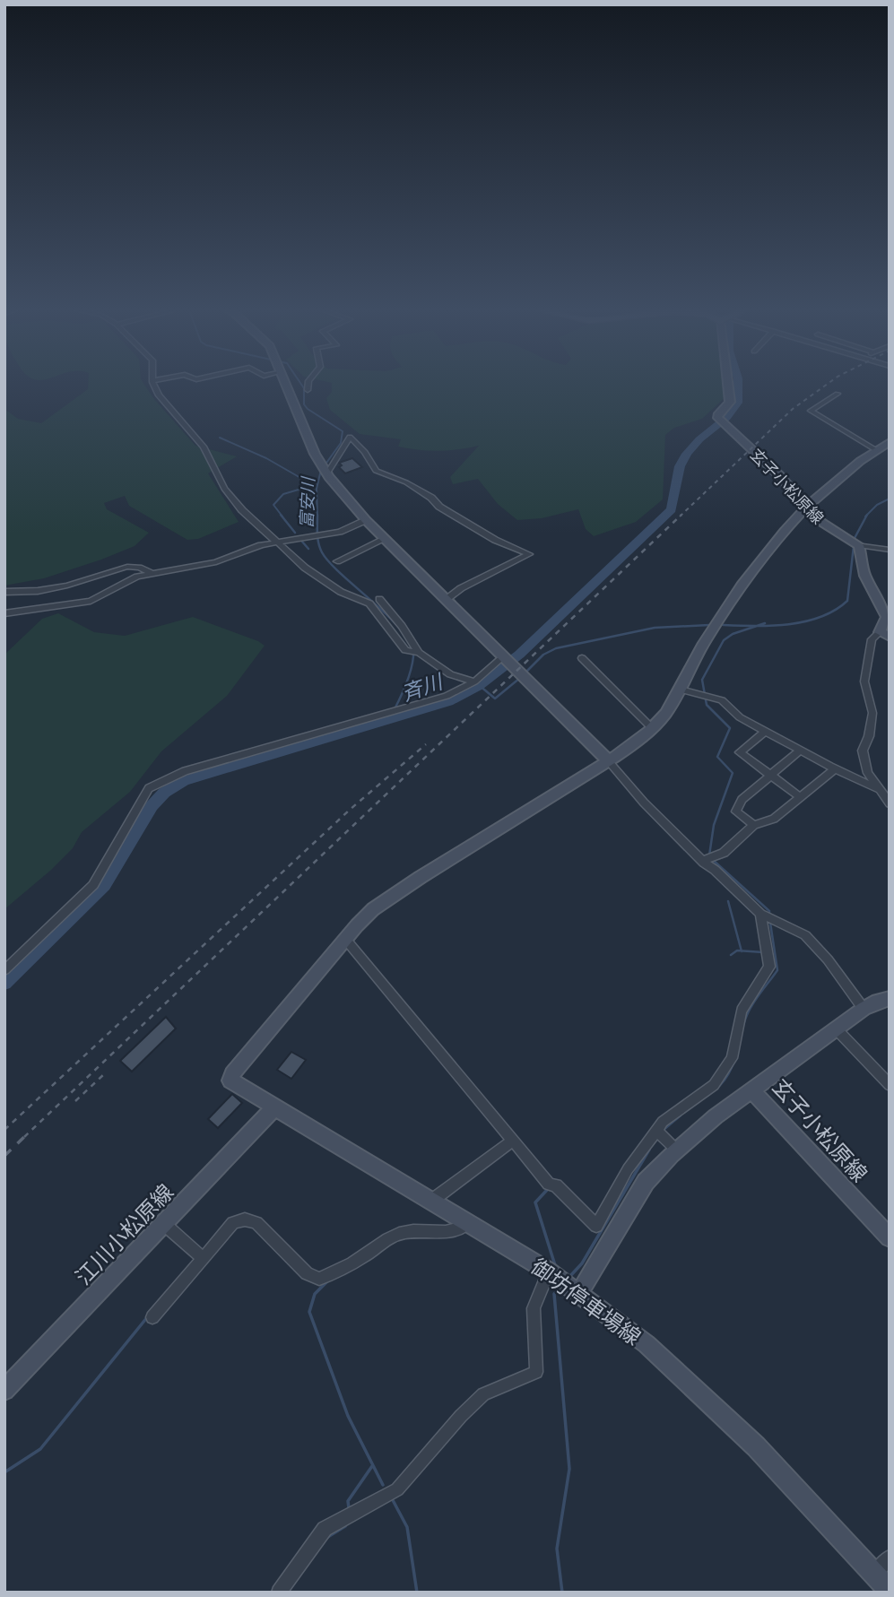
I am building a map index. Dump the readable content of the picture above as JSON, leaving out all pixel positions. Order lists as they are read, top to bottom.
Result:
{
  "streets": {
    "street": ["玄子小松原線", "江川小松原線", "御坊停車場線"]
  },
  "crossings": [
    ["江川小松原線", "御坊停車場線"]
  ],
  "water": ["富安川", "斉川"]
}
